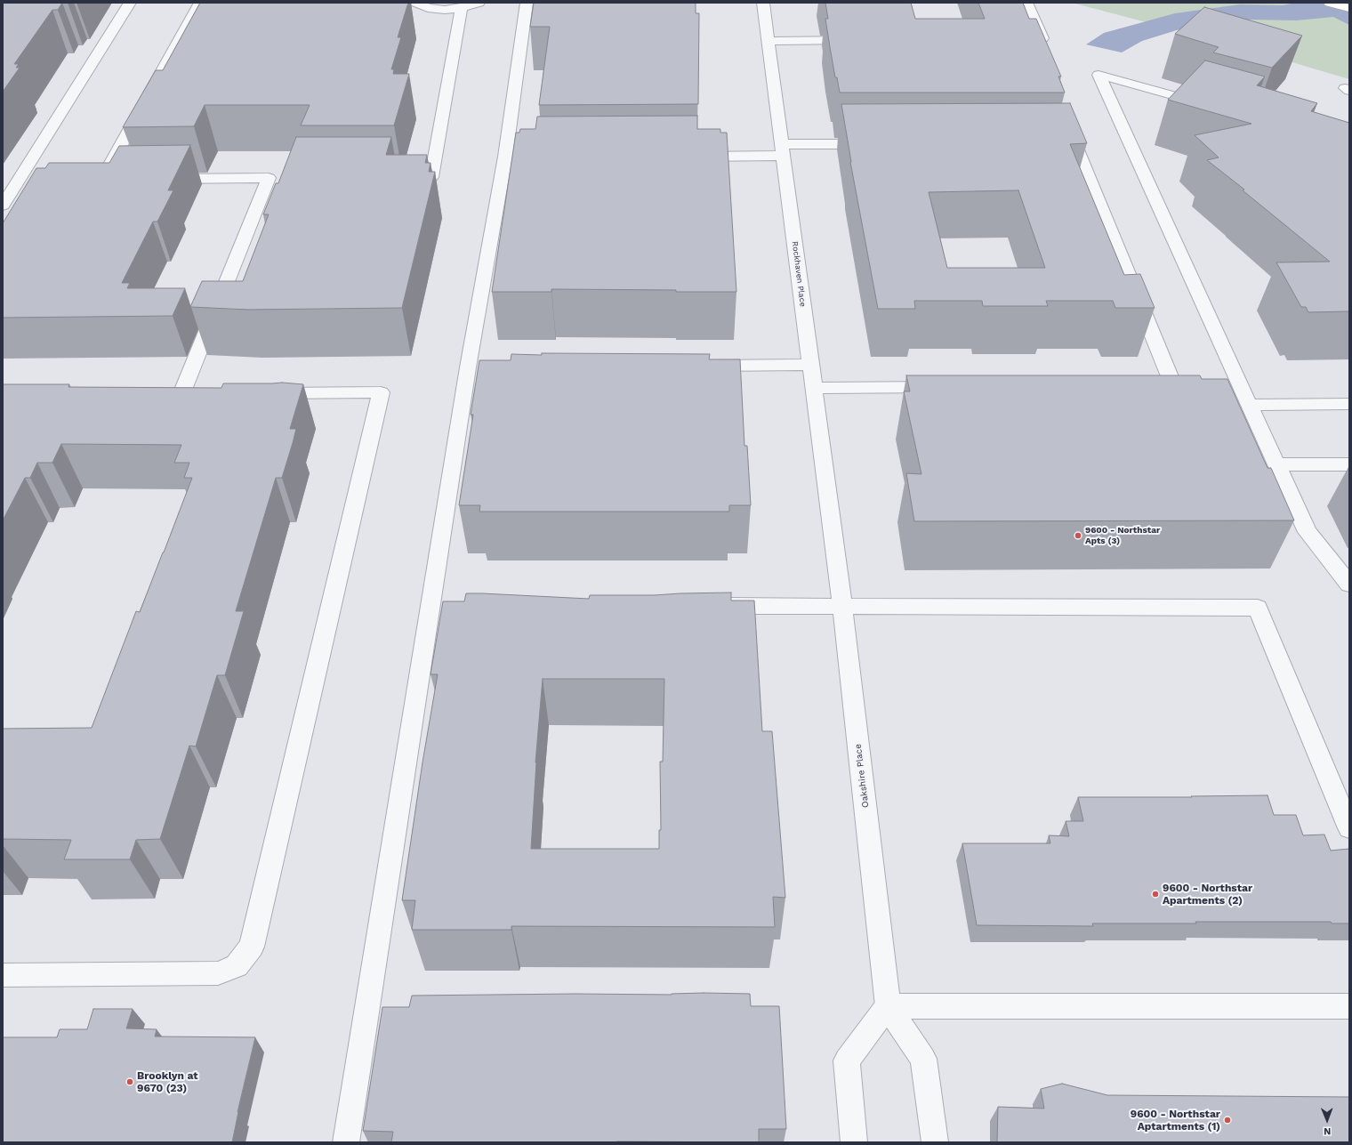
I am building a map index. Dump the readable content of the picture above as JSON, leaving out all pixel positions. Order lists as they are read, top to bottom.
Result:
{
  "streets": {
    "street": ["Rockhaven Place", "Oakshire Place"]
  },
  "crossings": [
    ["Rockhaven Place", "Oakshire Place"]
  ],
  "places": [
    "9600 - Northstar Apts (3)",
    "9600 - Northstar Apartments (2)",
    "Brooklyn at 9670 (23)",
    "9600 - Northstar Aptartments (1)"
  ],
  "north": "bottom"
}
